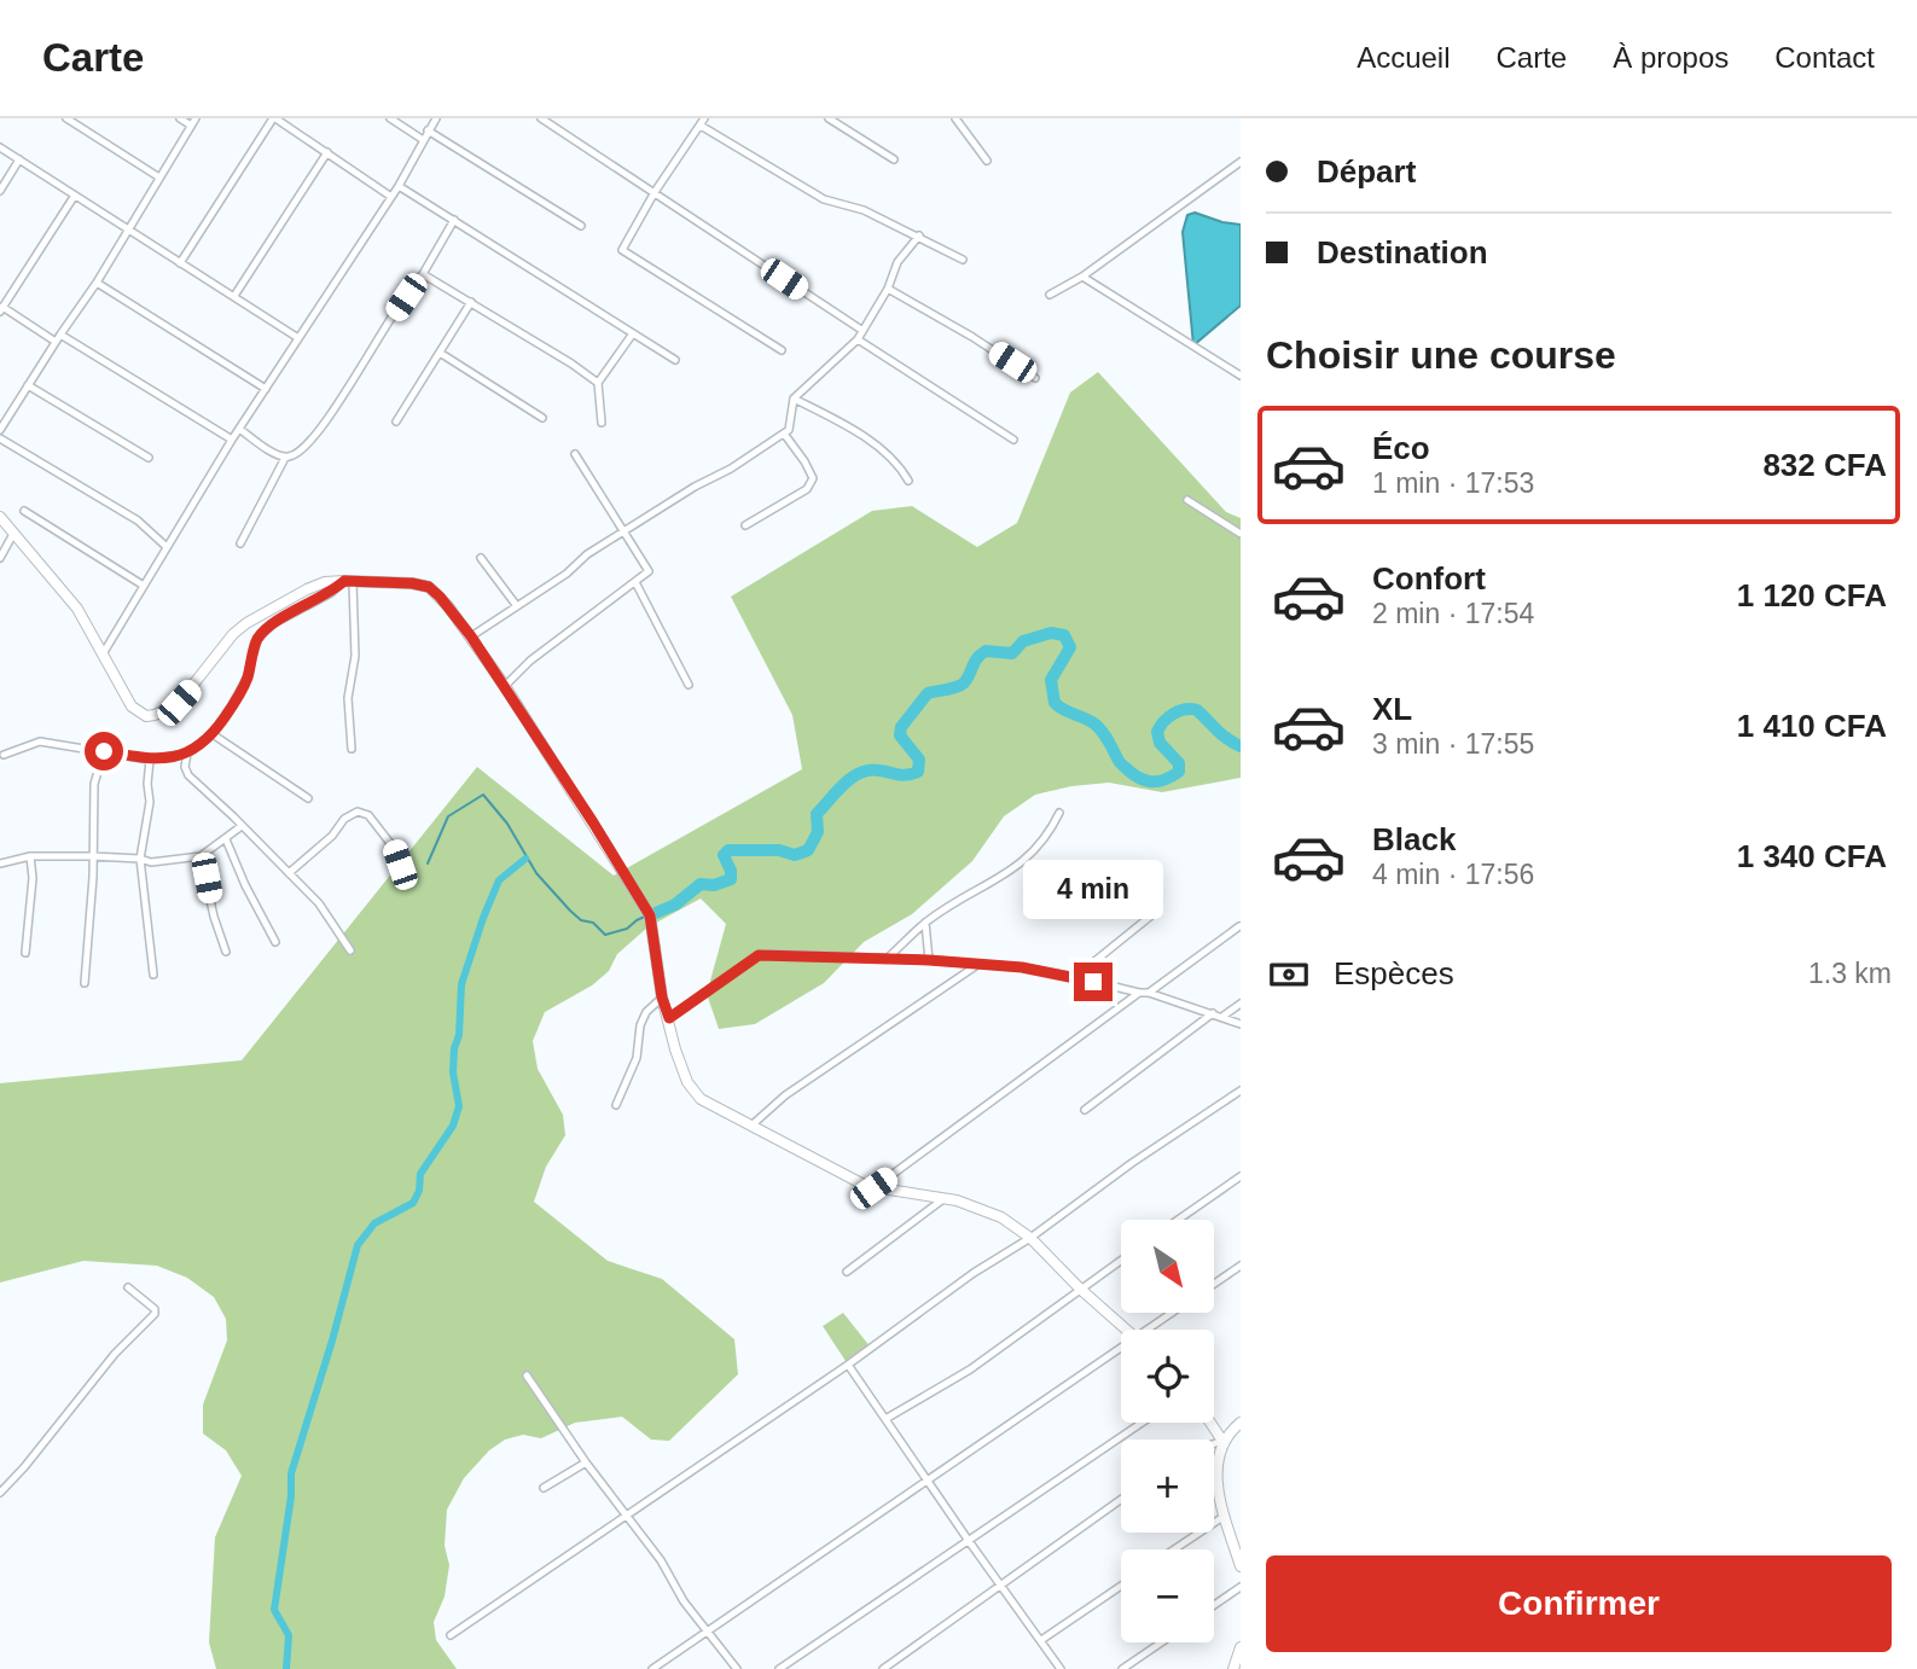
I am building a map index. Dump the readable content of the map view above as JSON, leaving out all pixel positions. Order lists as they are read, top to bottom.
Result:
{
  "north": "bottom right",
  "page": {
    "header": "Carte",
    "nav": [
      "Accueil",
      "Carte",
      "À propos",
      "Contact"
    ],
    "banner": ["Départ", "Destination"],
    "heading": "Choisir une course",
    "list": [
      {
        "name": "Éco",
        "note": "1 min · 17:53",
        "value": "832 CFA"
      },
      {
        "name": "Confort",
        "note": "2 min · 17:54",
        "value": "1 120 CFA"
      },
      {
        "name": "XL",
        "note": "3 min · 17:55",
        "value": "1 410 CFA"
      },
      {
        "name": "Black",
        "note": "4 min · 17:56",
        "value": "1 340 CFA"
      }
    ],
    "bubble": "4 min",
    "pay": ["Espèces", "1.3 km"],
    "map_buttons": ["+", "−"],
    "buttons": "Confirmer"
  }
}
